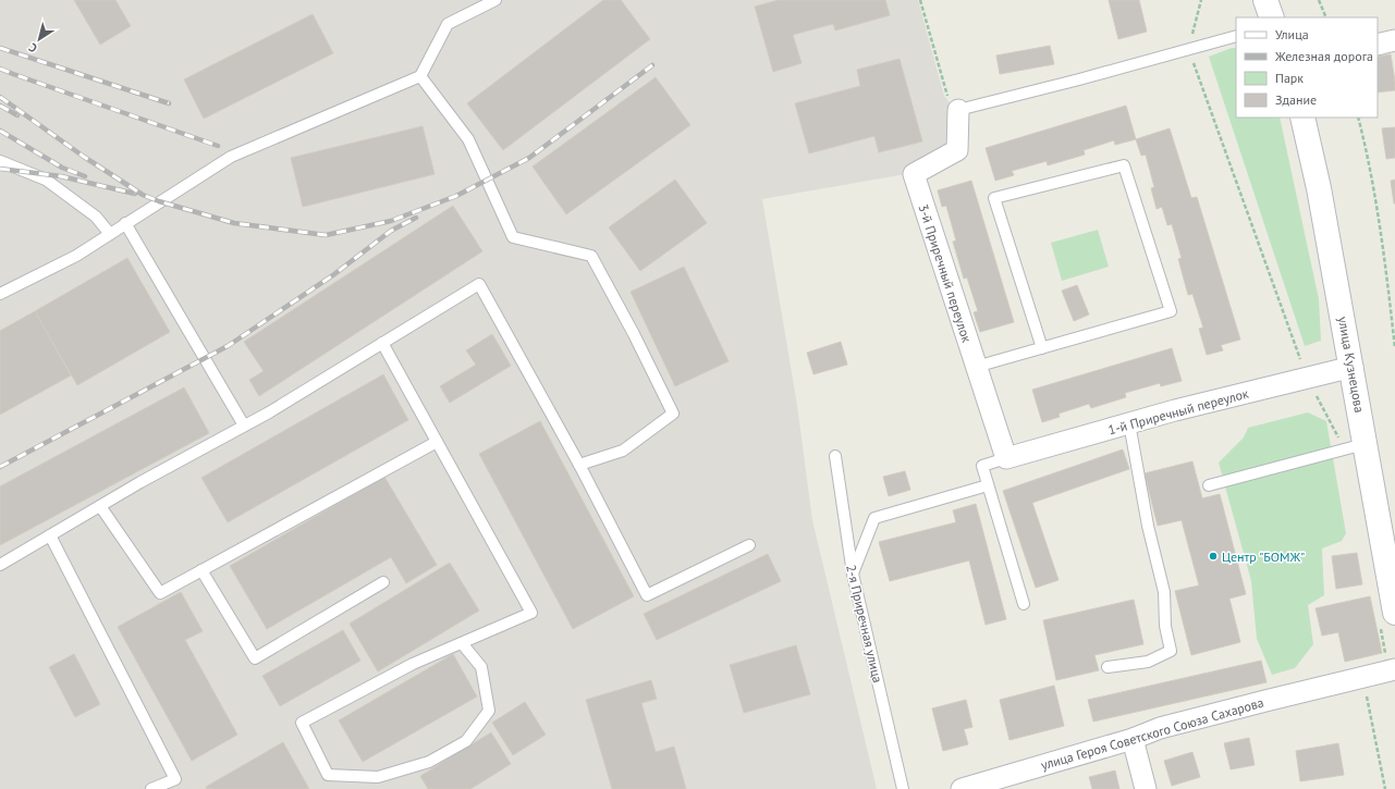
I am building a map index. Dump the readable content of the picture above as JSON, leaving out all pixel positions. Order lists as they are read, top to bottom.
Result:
{
  "streets": {
    "main road": ["улица Кузнецова"],
    "street": ["3-й Приречный переулок", "1-й Приречный переулок", "улица Героя Советского Союза Сахарова"],
    "lane": ["2-я Приречная улица"]
  },
  "crossings": [
    ["3-й Приречный переулок", "1-й Приречный переулок"],
    ["улица Кузнецова", "1-й Приречный переулок"]
  ],
  "places": ["Центр \"БОМЖ\""],
  "legend": [
    "Улица",
    "Железная дорога",
    "Парк",
    "Здание"
  ],
  "north": "bottom left"
}
